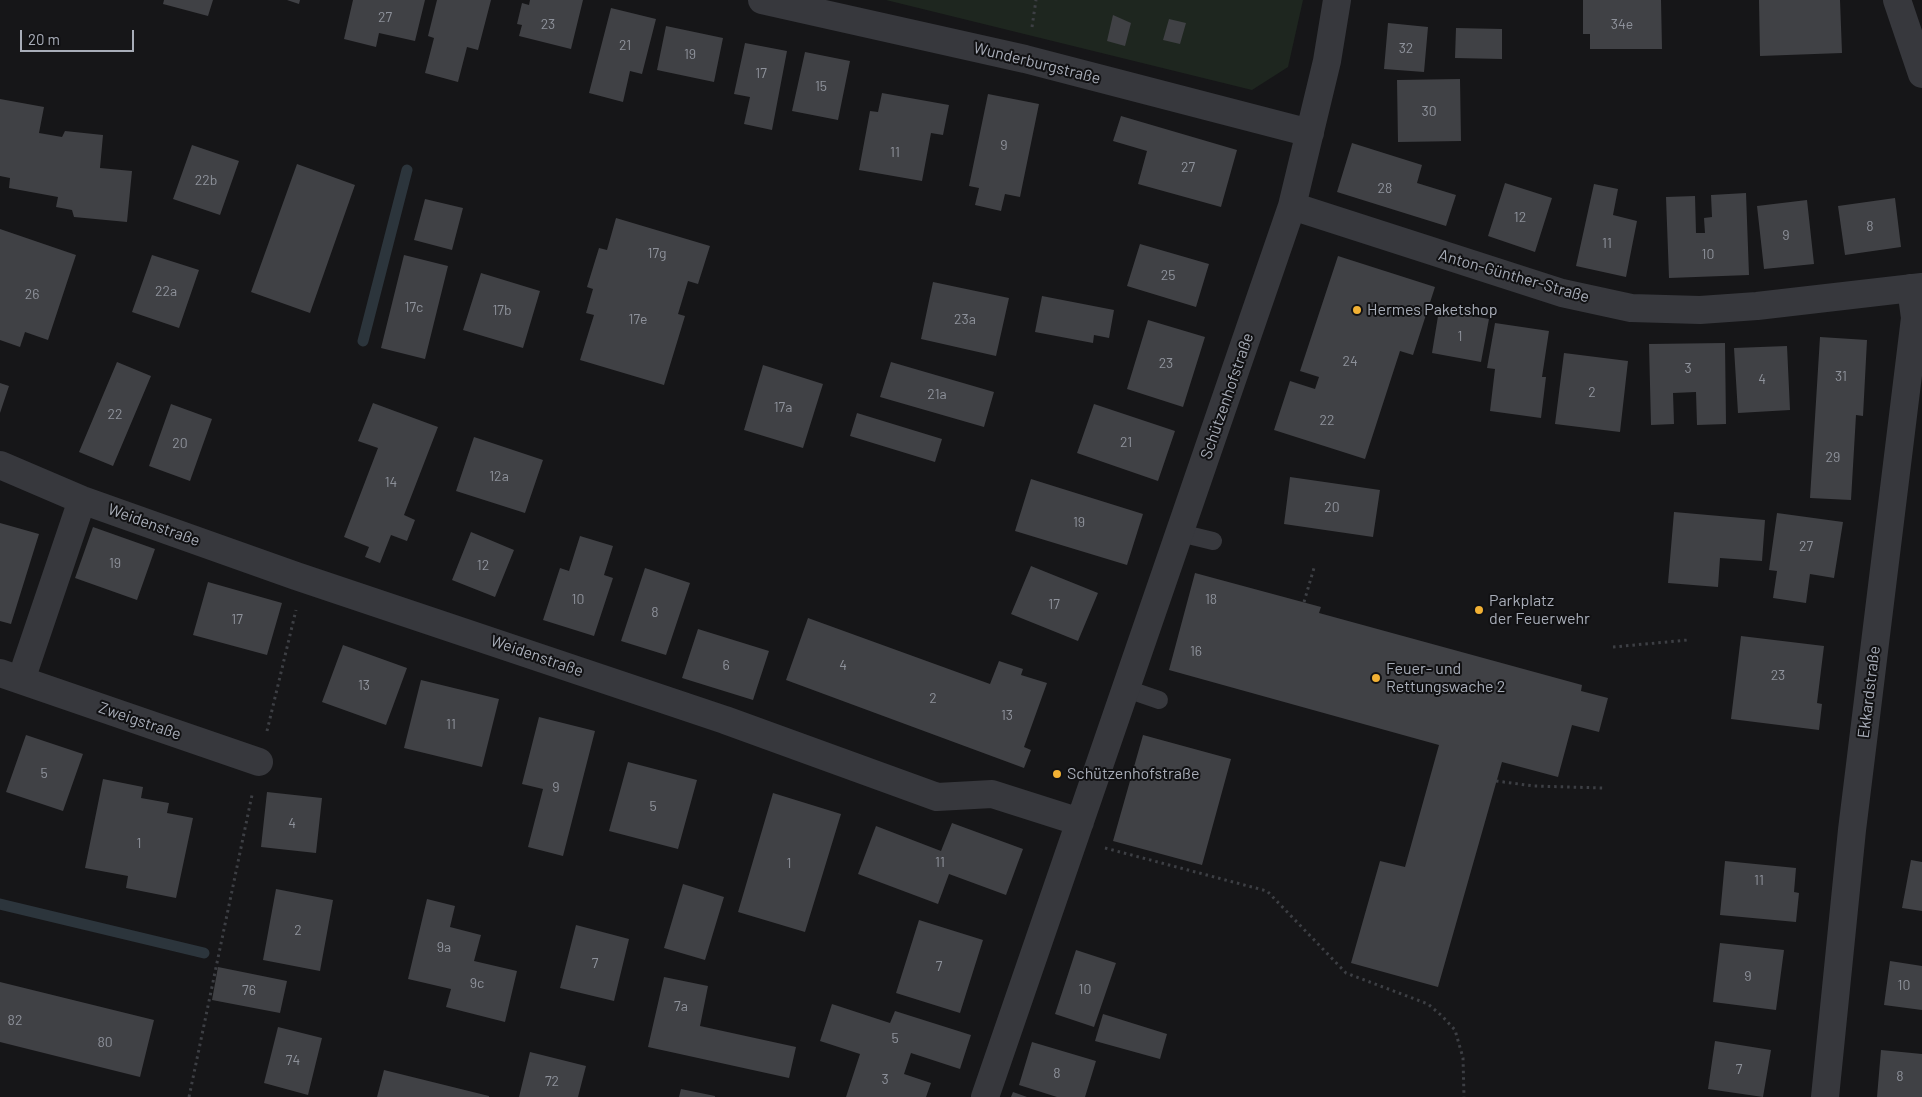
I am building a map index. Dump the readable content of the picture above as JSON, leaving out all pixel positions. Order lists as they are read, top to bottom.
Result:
{
  "streets": {
    "street": [
      "Wunderburgstraße",
      "Anton-Günther-Straße",
      "Schützenhofstraße",
      "Weidenstraße",
      "Ekkardstraße",
      "Zweigstraße"
    ]
  },
  "crossings": [
    ["Wunderburgstraße", "Schützenhofstraße"],
    ["Anton-Günther-Straße", "Schützenhofstraße"],
    ["Anton-Günther-Straße", "Ekkardstraße"],
    ["Schützenhofstraße", "Weidenstraße"],
    ["Weidenstraße", "Zweigstraße"]
  ],
  "places": [
    "Hermes Paketshop",
    "Parkplatz der Feuerwehr",
    "Feuer- und Rettungswache 2",
    "Schützenhofstraße"
  ],
  "house_numbers": [
    "27",
    "23",
    "34e",
    "21",
    "32",
    "19",
    "17",
    "15",
    "30",
    "9",
    "11",
    "27",
    "22b",
    "28",
    "12",
    "8",
    "9",
    "11",
    "17g",
    "10",
    "25",
    "22a",
    "26",
    "17c",
    "17b",
    "17e",
    "23a",
    "1",
    "24",
    "23",
    "3",
    "31",
    "4",
    "2",
    "21a",
    "17a",
    "22",
    "22",
    "21",
    "20",
    "29",
    "12a",
    "14",
    "20",
    "19",
    "27",
    "19",
    "12",
    "10",
    "18",
    "17",
    "8",
    "17",
    "16",
    "6",
    "4",
    "23",
    "13",
    "2",
    "13",
    "11",
    "5",
    "9",
    "5",
    "4",
    "1",
    "11",
    "1",
    "11",
    "2",
    "9a",
    "7",
    "7",
    "9",
    "9c",
    "10",
    "10",
    "76",
    "7a",
    "82",
    "5",
    "80",
    "74",
    "7",
    "8",
    "8",
    "3",
    "72"
  ],
  "scale_bar": "20 m"
}
